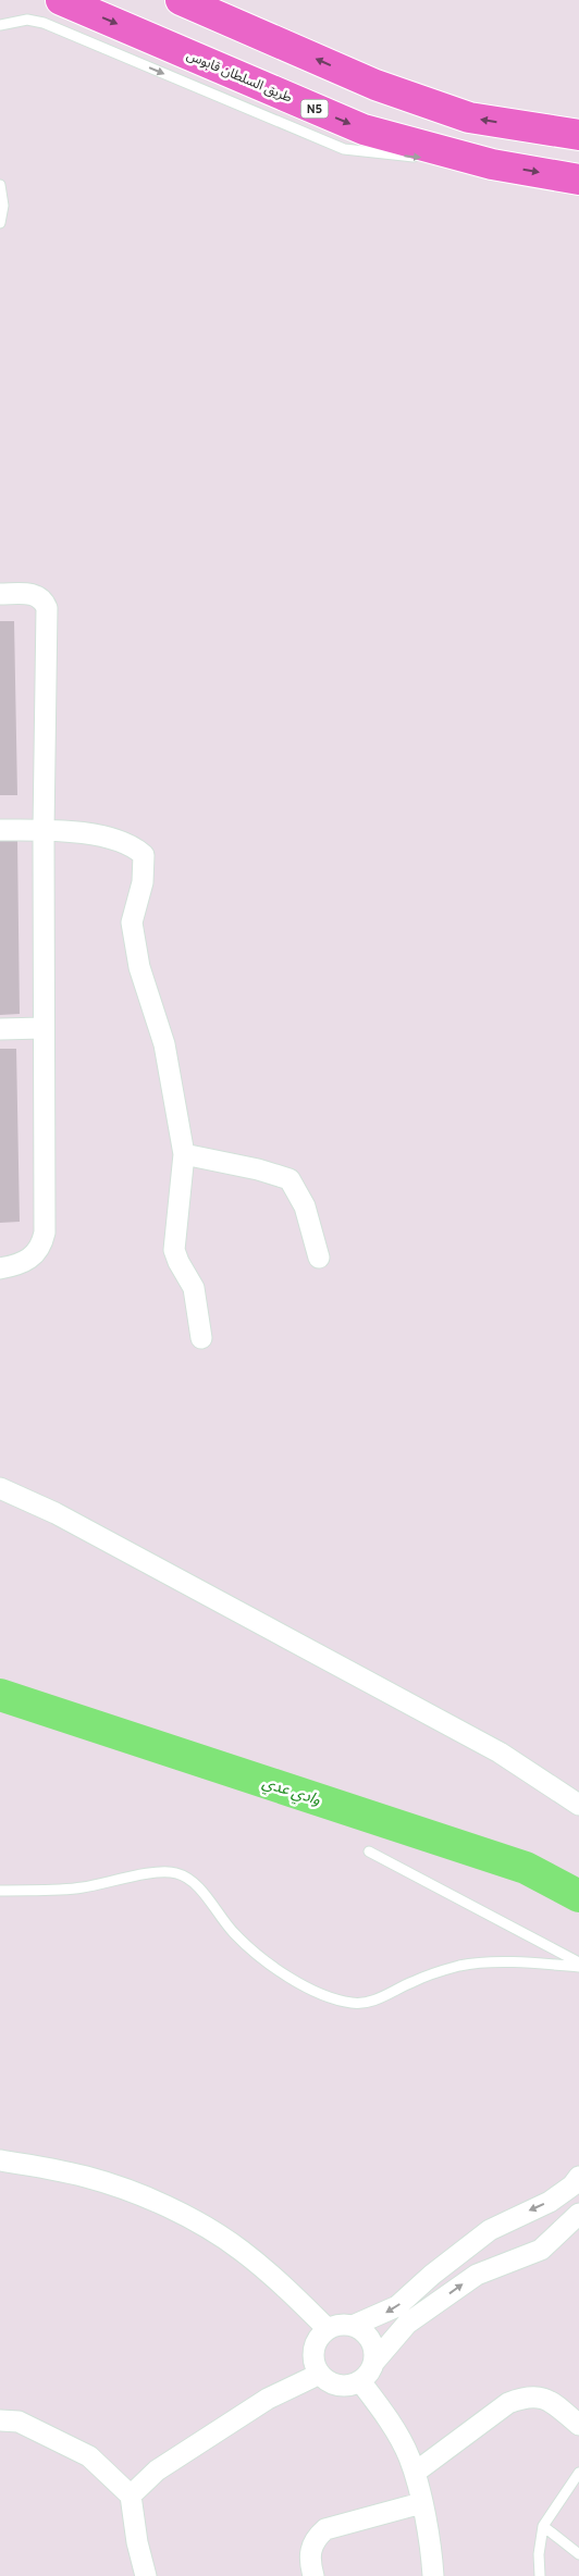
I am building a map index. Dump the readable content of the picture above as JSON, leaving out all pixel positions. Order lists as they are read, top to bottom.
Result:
{
  "streets": {
    "highway": ["طريق السلطان قابوس", "N5"]
  },
  "water": ["وادي عدي"]
}
